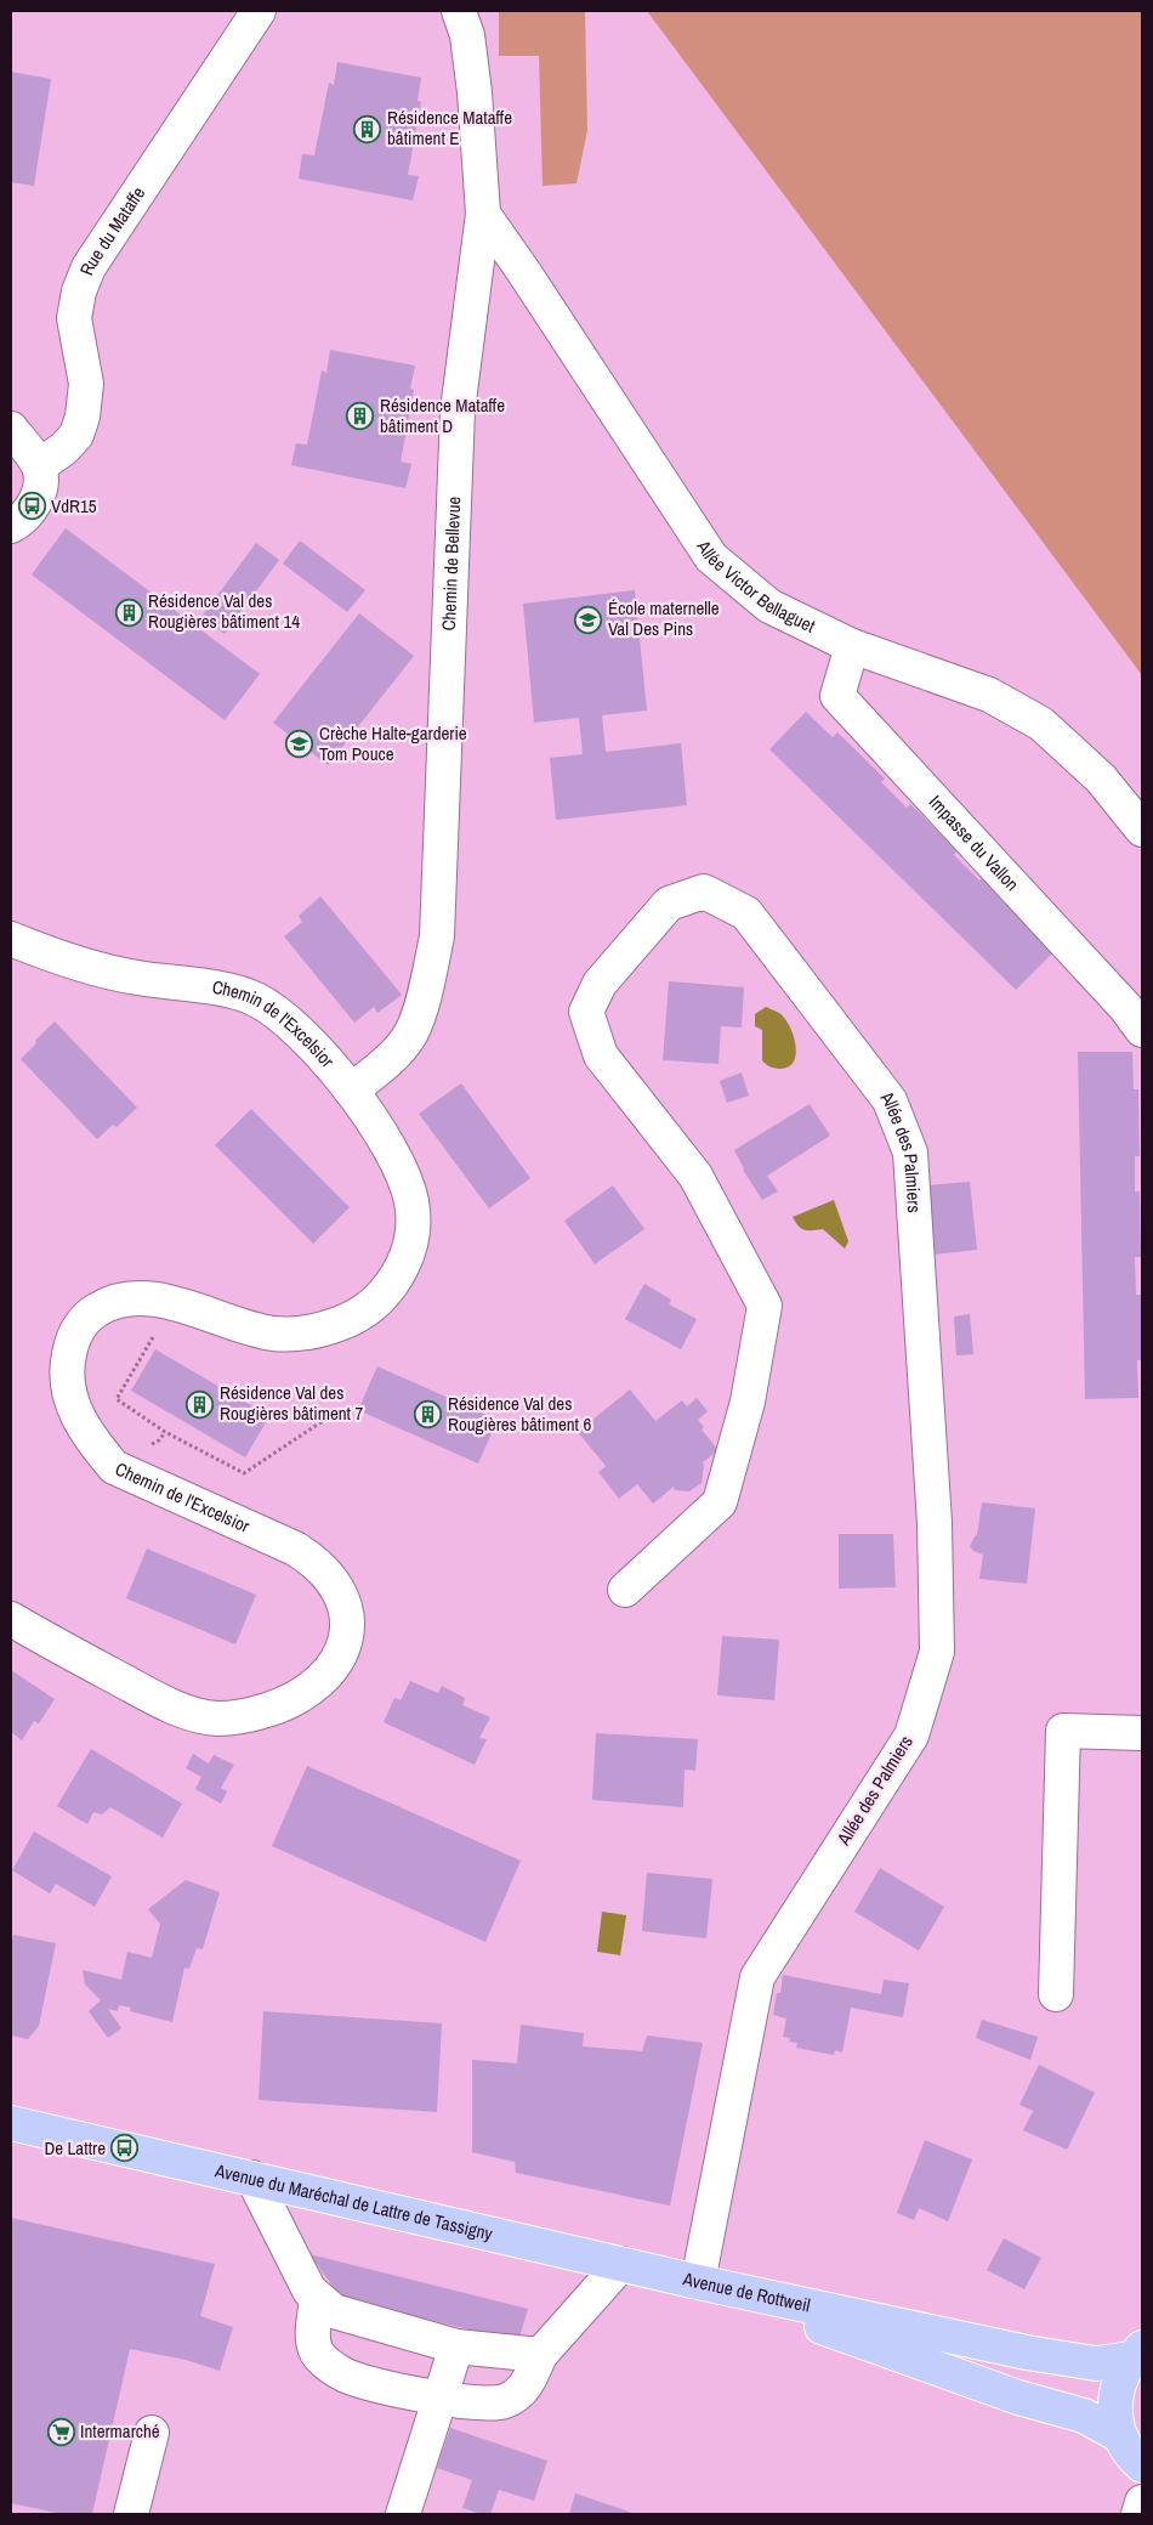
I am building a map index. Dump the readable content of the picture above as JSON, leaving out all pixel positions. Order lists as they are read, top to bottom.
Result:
{
  "streets": {
    "main road": ["Avenue du Maréchal de Lattre de Tassigny", "Avenue de Rottweil"],
    "street": [
      "Rue du Mataffe",
      "Chemin de Bellevue",
      "Allée Victor Bellaguet",
      "Impasse du Vallon",
      "Chemin de l'Excelsior",
      "Allée des Palmiers"
    ]
  },
  "crossings": [
    ["Chemin de Bellevue", "Allée Victor Bellaguet"],
    ["Chemin de Bellevue", "Chemin de l'Excelsior"],
    ["Allée Victor Bellaguet", "Impasse du Vallon"],
    ["Allée des Palmiers", "Avenue du Maréchal de Lattre de Tassigny"],
    ["Allée des Palmiers", "Avenue de Rottweil"],
    ["Avenue du Maréchal de Lattre de Tassigny", "Avenue de Rottweil"]
  ],
  "places": {
    "building": [
      "Résidence Mataffe bâtiment E",
      "Résidence Mataffe bâtiment D",
      "Résidence Val des Rougières bâtiment 14",
      "Résidence Val des Rougières bâtiment 7",
      "Résidence Val des Rougières bâtiment 6"
    ],
    "bus stop": ["VdR15", "De Lattre"],
    "school or university": ["École maternelle Val Des Pins", "Crèche Halte-garderie Tom Pouce"],
    "supermarket": ["Intermarché"]
  }
}
